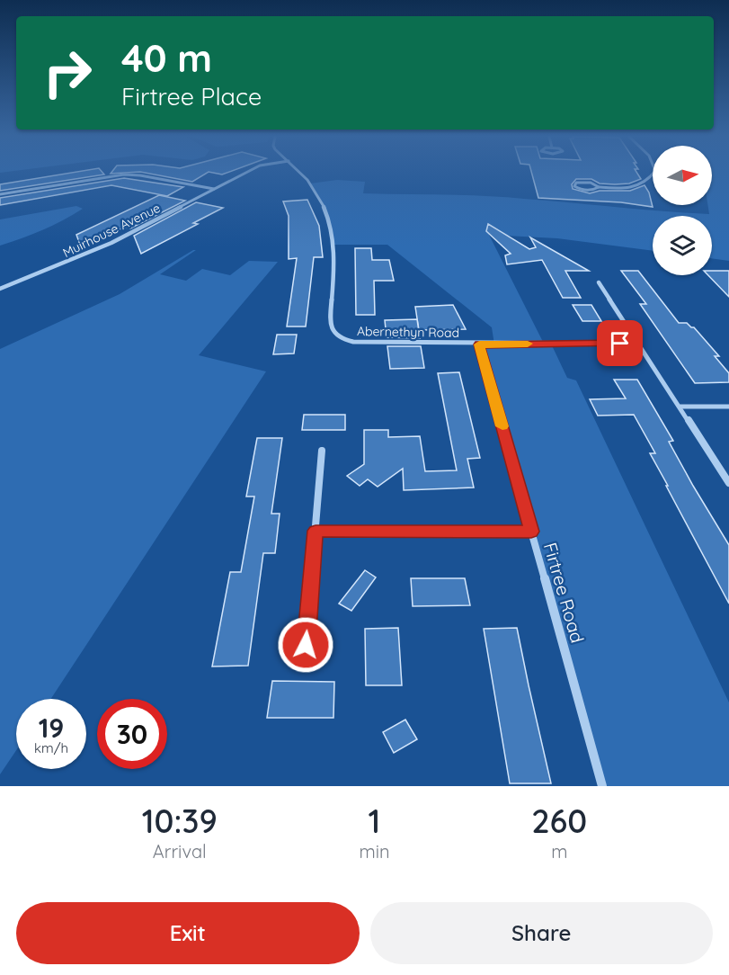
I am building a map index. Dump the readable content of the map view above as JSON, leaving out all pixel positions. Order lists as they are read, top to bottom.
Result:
{
  "streets": {
    "street": ["Muirhouse Avenue", "Abernethyn Road", "Firtree Road"]
  },
  "crossings": [
    ["Abernethyn Road", "Firtree Road"]
  ],
  "north": "right",
  "page": {
    "turn": ["40 m", "Firtree Place"],
    "speed": "19 km/h",
    "limit": "30",
    "eta": [
      "10:39",
      "Arrival",
      "1",
      "min",
      "260",
      "m"
    ],
    "buttons": ["Exit", "Share"]
  }
}
